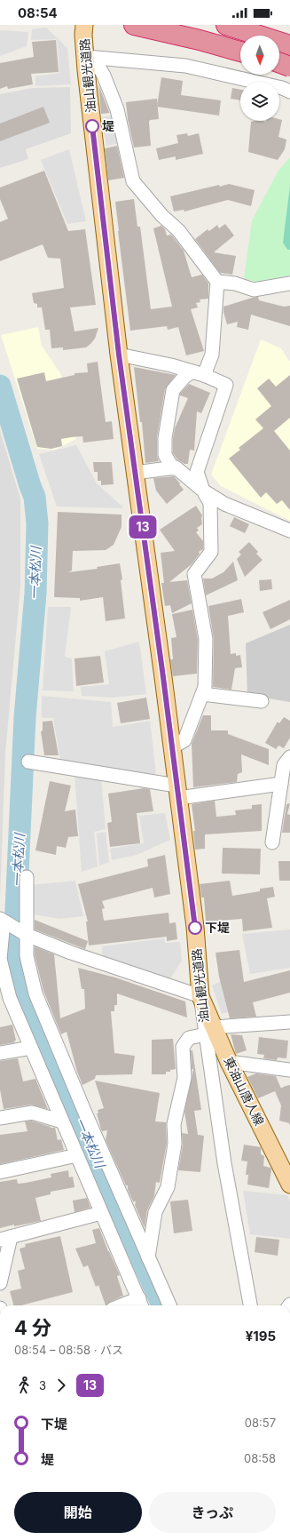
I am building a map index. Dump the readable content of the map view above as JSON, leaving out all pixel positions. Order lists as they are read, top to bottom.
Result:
{
  "streets": {
    "main road": ["油山観光道路", "東油山唐人線"]
  },
  "crossings": [
    ["油山観光道路", "東油山唐人線"]
  ],
  "water": ["一本松川"],
  "places": ["堤", "下堤"],
  "lines": ["bus line 13"],
  "north": "bottom",
  "page": {
    "status": "08:54",
    "on_map": "13",
    "heading": ["4 分", "08:54 – 08:58 · バス", "¥195"],
    "legs": ["3", "13"],
    "list": [
      {
        "name": "下堤",
        "value": "08:57"
      },
      {
        "name": "堤",
        "value": "08:58"
      }
    ],
    "buttons": ["開始", "きっぷ"]
  }
}
